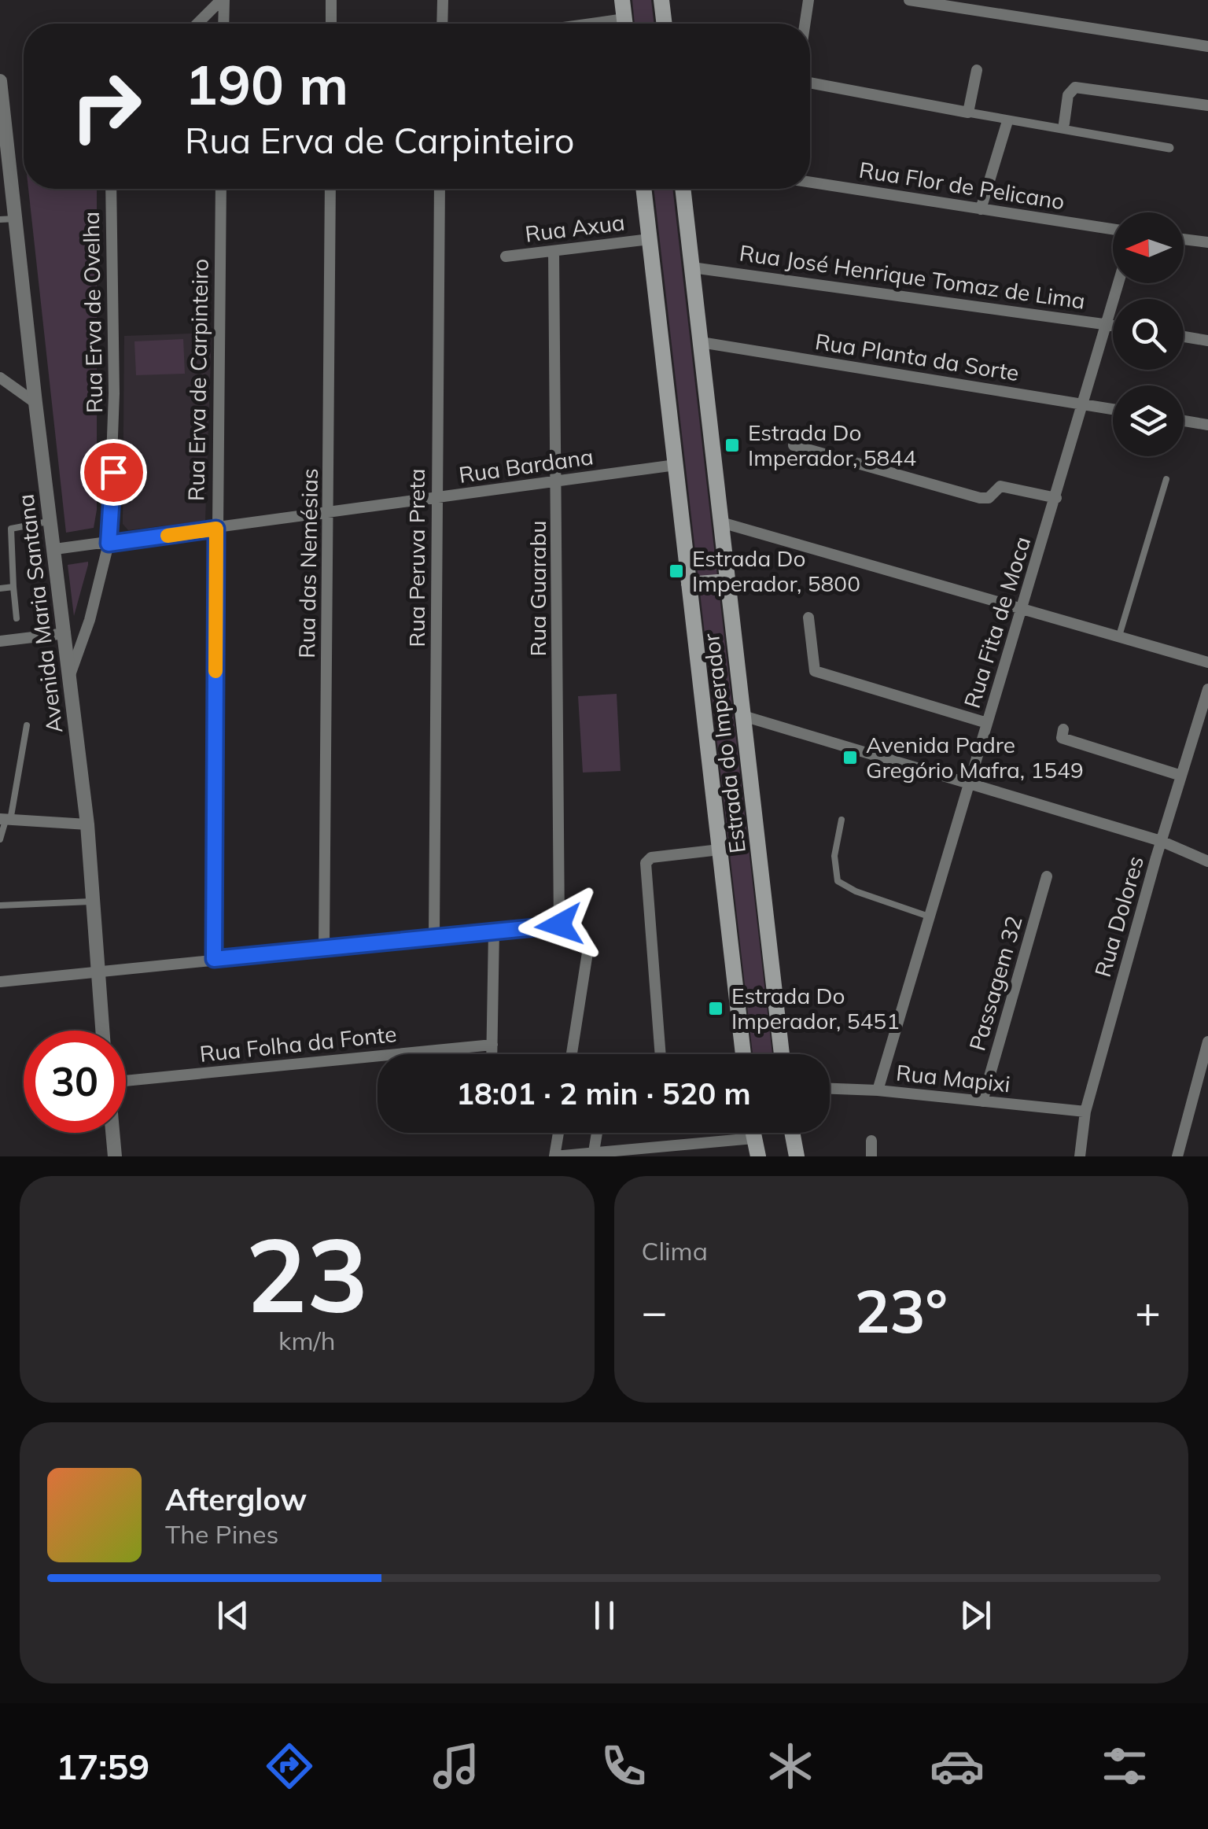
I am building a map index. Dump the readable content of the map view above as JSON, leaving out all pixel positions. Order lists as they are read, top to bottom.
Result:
{
  "streets": {
    "main road": ["Estrada do Imperador"],
    "street": [
      "Rua Flor de Pelicano",
      "Rua Axua",
      "Rua José Henrique Tomaz de Lima",
      "Rua Erva de Ovelha",
      "Rua Planta da Sorte",
      "Rua Erva de Carpinteiro",
      "Rua Bardana",
      "Rua Peruva Preta",
      "Rua das Nemésias",
      "Rua Guarabu",
      "Avenida Maria Santana",
      "Rua Fita de Moca",
      "Rua Dolores",
      "Passagem 32",
      "Rua Folha da Fonte",
      "Rua Mapixi"
    ]
  },
  "crossings": [
    ["Rua Axua", "Rua Guarabu"],
    ["Rua Axua", "Estrada do Imperador"],
    ["Rua José Henrique Tomaz de Lima", "Rua Fita de Moca"],
    ["Rua José Henrique Tomaz de Lima", "Estrada do Imperador"],
    ["Rua Erva de Ovelha", "Rua Bardana"],
    ["Rua Erva de Ovelha", "Avenida Maria Santana"],
    ["Rua Planta da Sorte", "Rua Fita de Moca"],
    ["Rua Planta da Sorte", "Estrada do Imperador"],
    ["Rua Erva de Carpinteiro", "Rua Bardana"],
    ["Rua Bardana", "Rua Peruva Preta"],
    ["Rua Bardana", "Rua das Nemésias"],
    ["Rua Bardana", "Rua Guarabu"],
    ["Rua Bardana", "Avenida Maria Santana"],
    ["Rua Bardana", "Estrada do Imperador"],
    ["Rua Fita de Moca", "Rua Mapixi"],
    ["Rua Dolores", "Rua Mapixi"],
    ["Passagem 32", "Rua Mapixi"]
  ],
  "places": {
    "transit": [
      "Estrada Do Imperador, 5844",
      "Estrada Do Imperador, 5800",
      "Avenida Padre Gregório Mafra, 1549",
      "Estrada Do Imperador, 5451"
    ]
  },
  "north": "left",
  "page": {
    "turn": ["190 m", "Rua Erva de Carpinteiro"],
    "limit": "30",
    "trip": "18:01 · 2 min · 520 m",
    "tile": [
      ["23", "km/h"],
      "Clima"
    ],
    "heat": ["−", "23°", "+"],
    "song": ["Afterglow", "The Pines"],
    "tabs": "17:59"
  }
}
